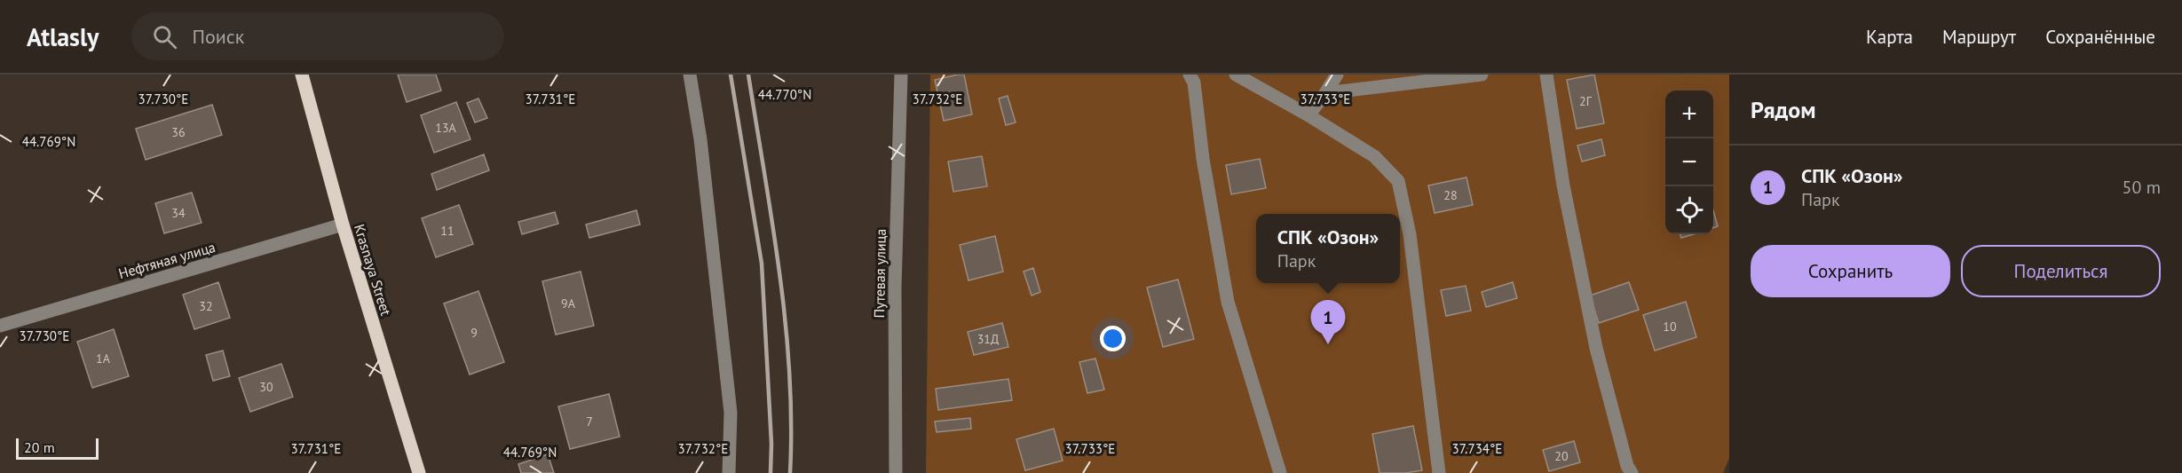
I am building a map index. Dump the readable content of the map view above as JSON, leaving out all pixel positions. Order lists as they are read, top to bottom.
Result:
{
  "streets": {
    "main road": ["Krasnaya Street"],
    "street": ["Нефтяная улица", "Путевая улица"]
  },
  "crossings": [
    ["Нефтяная улица", "Krasnaya Street"]
  ],
  "house_numbers": [
    "2Г",
    "13А",
    "36",
    "28",
    "34",
    "11",
    "9А",
    "32",
    "10",
    "9",
    "31Д",
    "1А",
    "30",
    "7",
    "20"
  ],
  "scale_bar": "20 m",
  "page": {
    "header": "Atlasly",
    "search": "Поиск",
    "nav": ["Карта", "Маршрут", "Сохранённые"],
    "heading": "Рядом",
    "map_buttons": ["+", "−"],
    "list": [
      {
        "mark": "1",
        "name": "СПК «Озон»",
        "note": "Парк",
        "value": "50 m"
      }
    ],
    "popup": ["СПК «Озон»", "Парк"],
    "buttons": ["Сохранить", "Поделиться"],
    "pins": "1",
    "scale": "20 m"
  },
  "coordinates": [
    "44.770°N",
    "37.730°E",
    "37.731°E",
    "37.732°E",
    "37.733°E",
    "44.769°N",
    "37.734°E"
  ]
}
